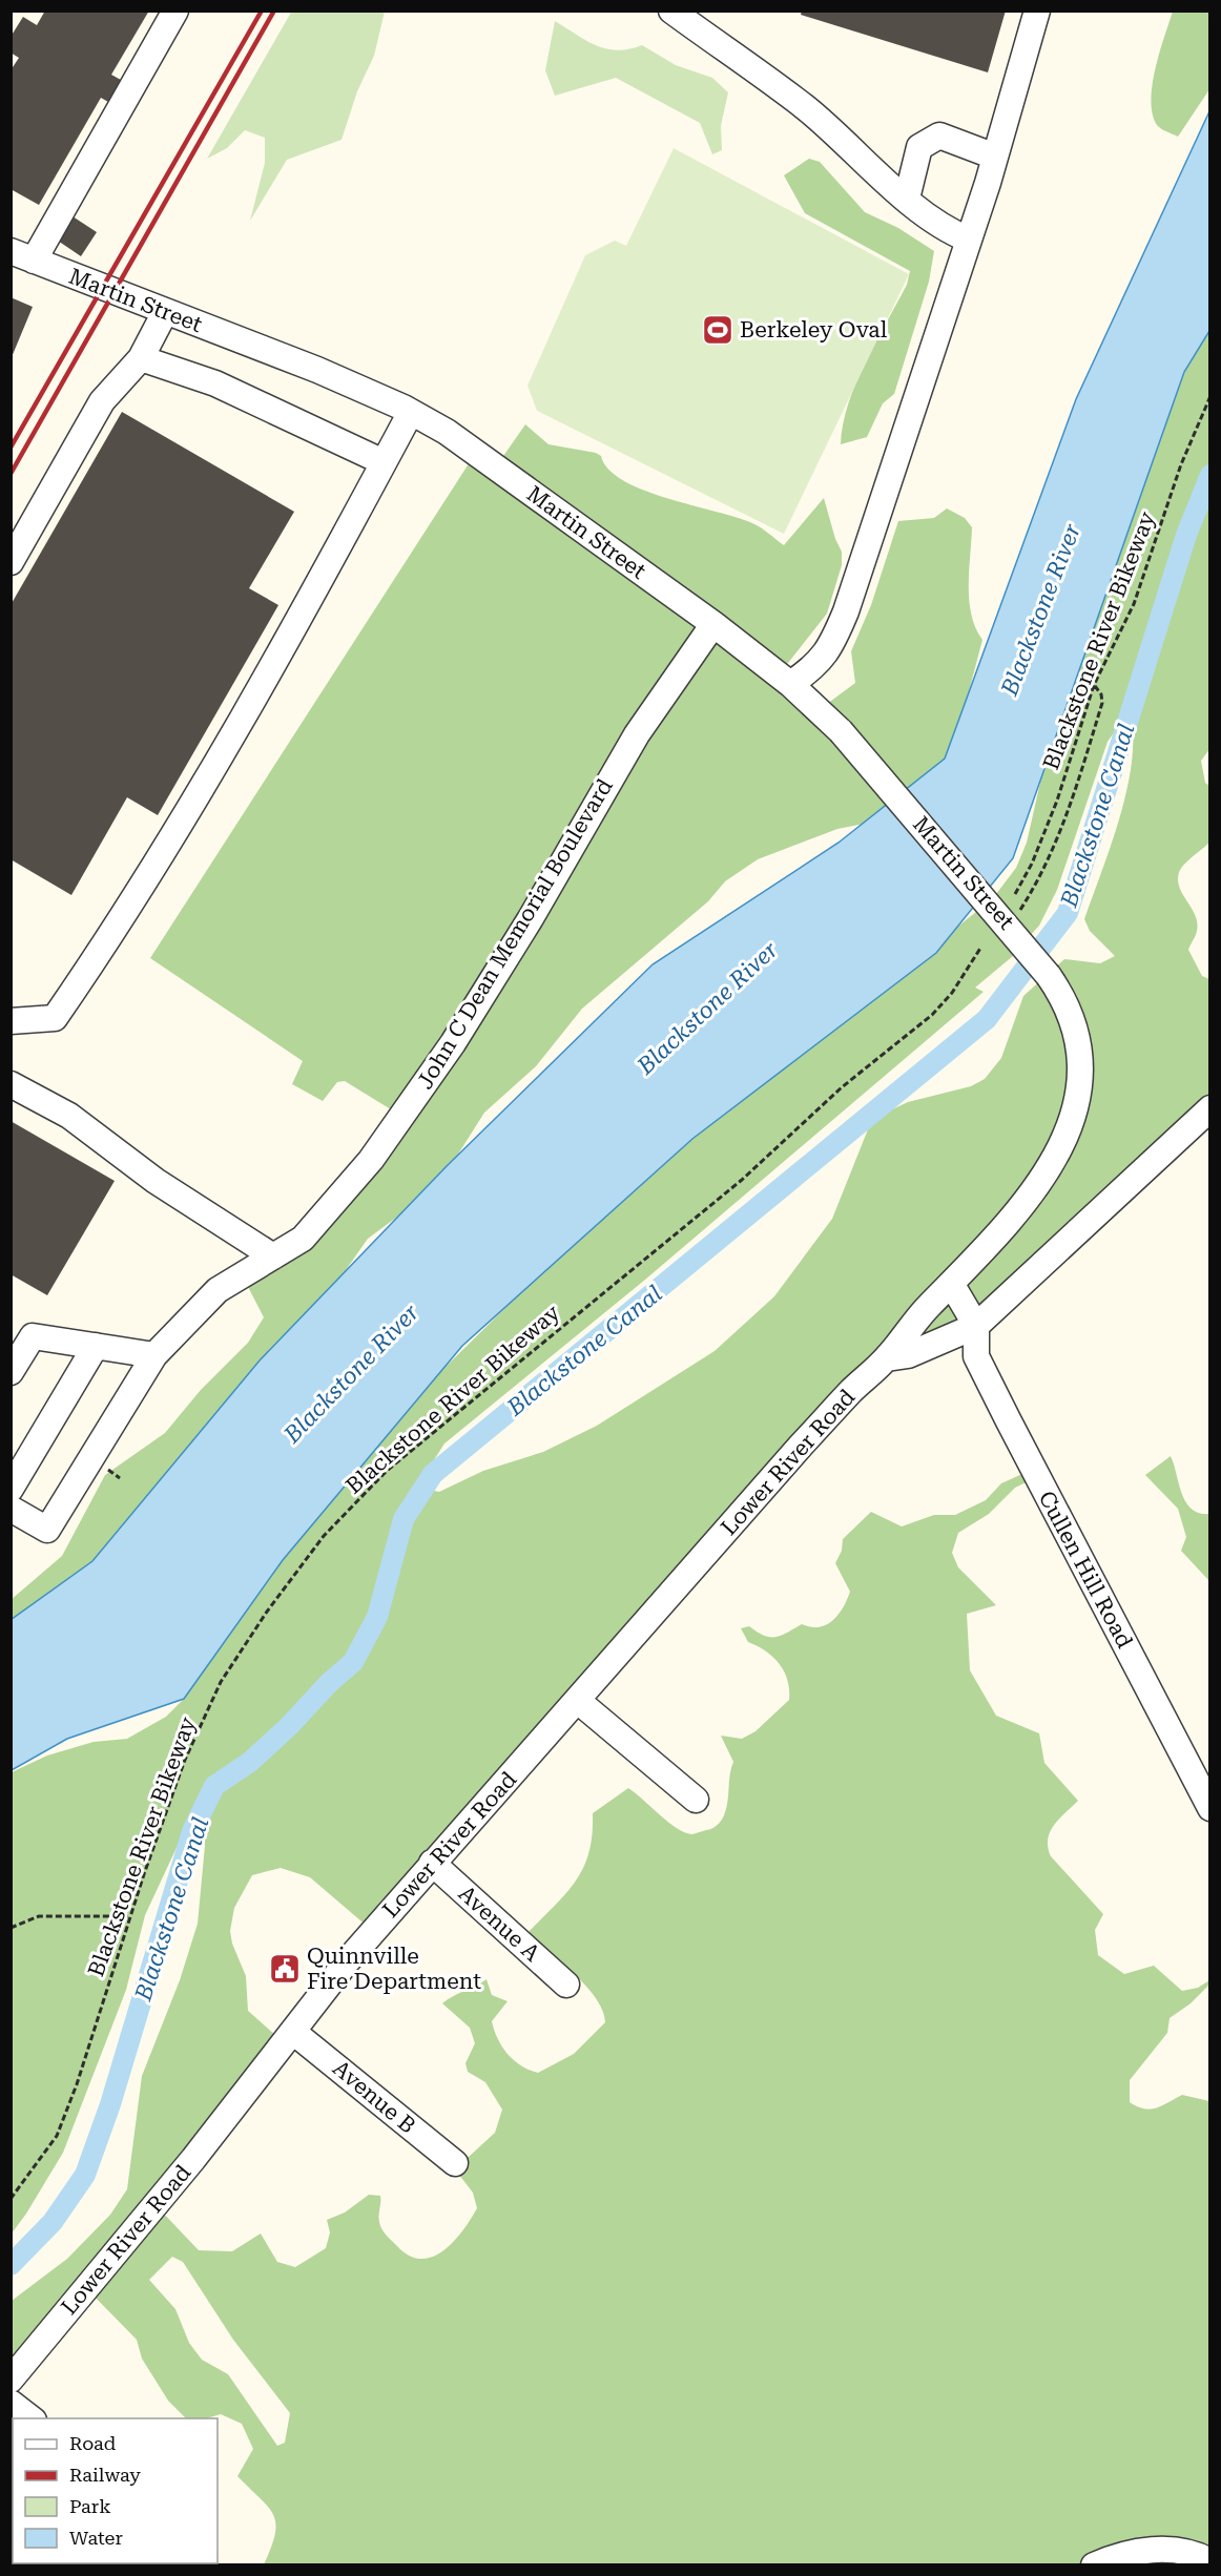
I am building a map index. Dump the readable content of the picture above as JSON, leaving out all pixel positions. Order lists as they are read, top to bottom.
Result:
{
  "streets": {
    "street": [
      "Martin Street",
      "John C Dean Memorial Boulevard",
      "Lower River Road",
      "Cullen Hill Road",
      "Avenue A",
      "Avenue B"
    ],
    "path": ["Blackstone River Bikeway"]
  },
  "crossings": [
    ["Martin Street", "John C Dean Memorial Boulevard"],
    ["Martin Street", "Lower River Road"],
    ["Lower River Road", "Cullen Hill Road"],
    ["Lower River Road", "Avenue A"],
    ["Lower River Road", "Avenue B"]
  ],
  "water": ["Blackstone River", "Blackstone Canal"],
  "places": {
    "sports": ["Berkeley Oval"],
    "public building": ["Quinnville Fire Department"]
  },
  "legend": [
    "Road",
    "Railway",
    "Park",
    "Water"
  ]
}
